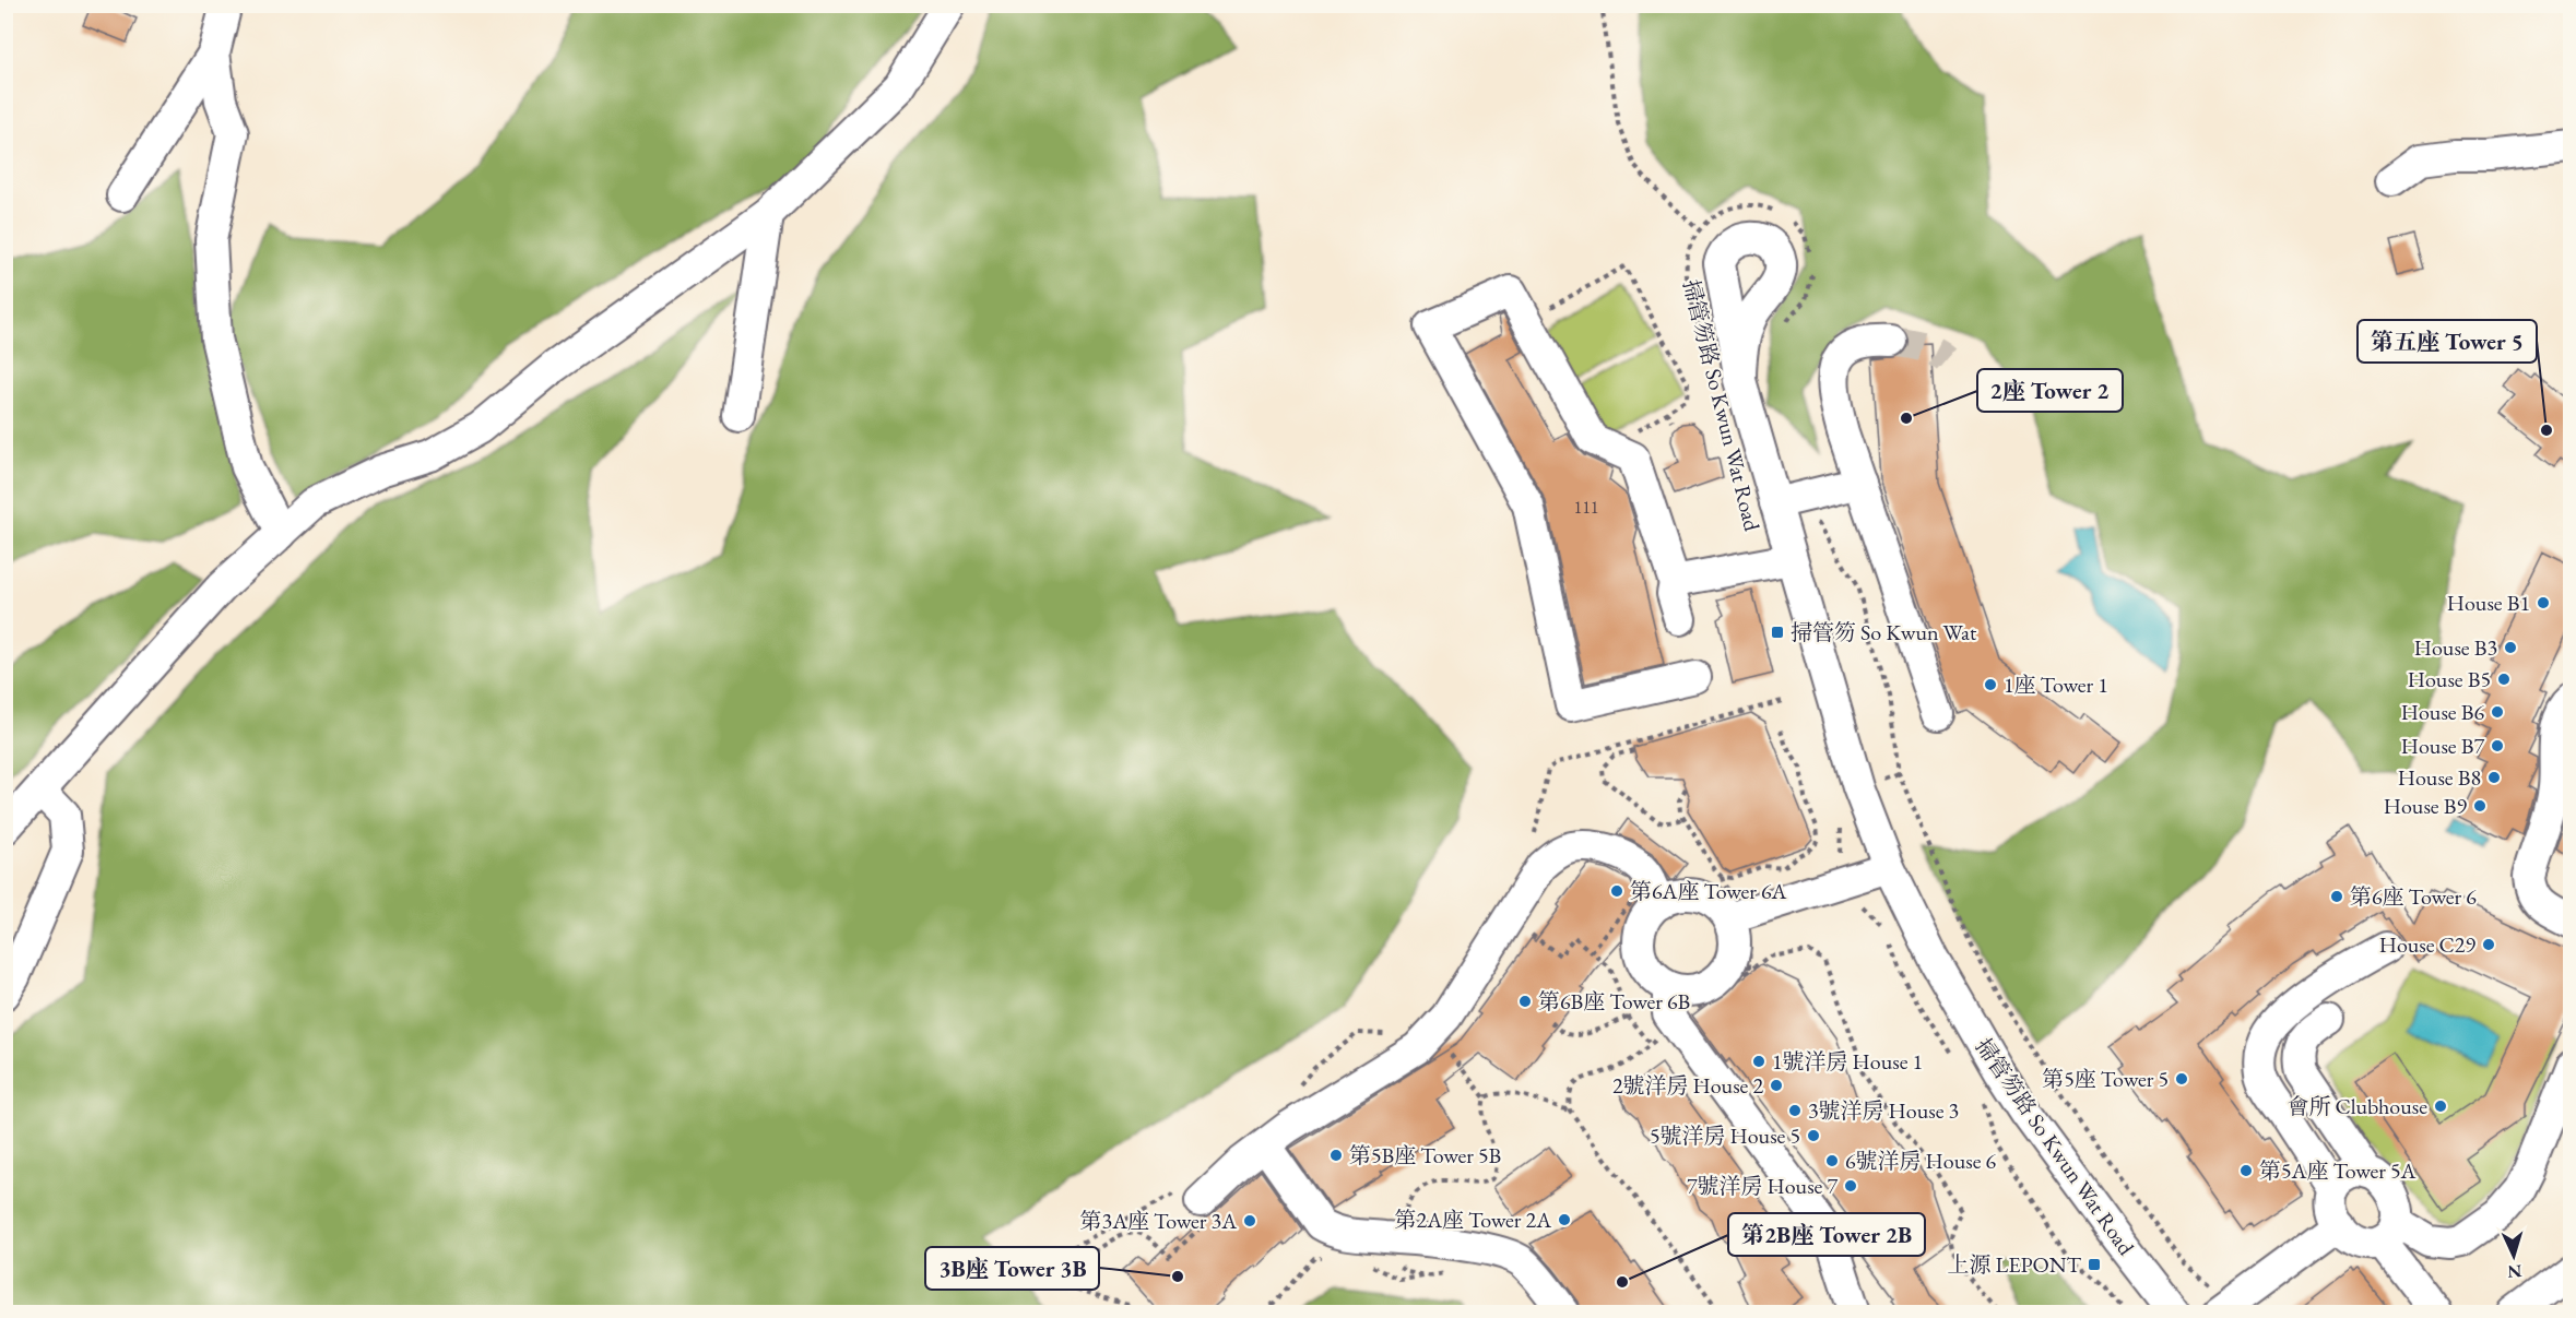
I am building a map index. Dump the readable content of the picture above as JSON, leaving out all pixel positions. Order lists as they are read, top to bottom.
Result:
{
  "streets": {
    "street": ["掃管笏路 So Kwun Wat Road"]
  },
  "places": {
    "other": [
      "2座 Tower 2",
      "第五座 Tower 5",
      "House B1",
      "House B3",
      "House B5",
      "1座 Tower 1",
      "House B6",
      "House B7",
      "House B8",
      "House B9",
      "第6A座 Tower 6A",
      "第6座 Tower 6",
      "House C29",
      "第6B座 Tower 6B",
      "1號洋房 House 1",
      "第5座 Tower 5",
      "2號洋房 House 2",
      "會所 Clubhouse",
      "3號洋房 House 3",
      "5號洋房 House 5",
      "第5B座 Tower 5B",
      "6號洋房 House 6",
      "第5A座 Tower 5A",
      "7號洋房 House 7",
      "第2A座 Tower 2A",
      "第3A座 Tower 3A",
      "3B座 Tower 3B",
      "第2B座 Tower 2B"
    ],
    "transit": ["掃管笏 So Kwun Wat", "上源 LEPONT"]
  },
  "house_numbers": ["111"],
  "north": "bottom"
}
